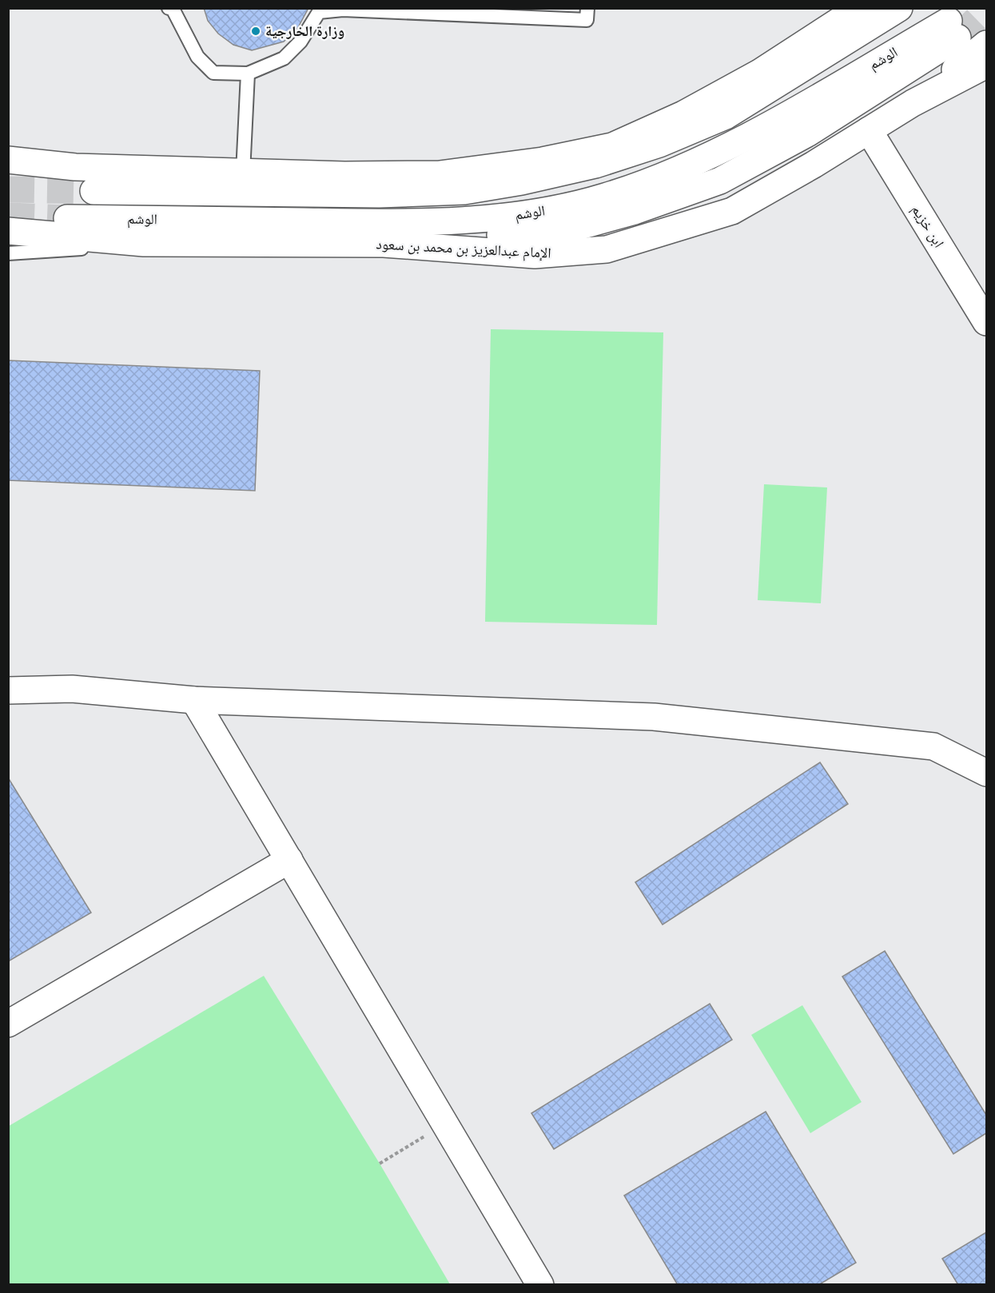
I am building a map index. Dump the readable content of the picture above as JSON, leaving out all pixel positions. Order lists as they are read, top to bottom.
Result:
{
  "streets": {
    "main road": ["الوشم", "ابن خزيم", "الإمام عبدالعزيز بن محمد بن سعود"]
  },
  "crossings": [
    ["الوشم", "الإمام عبدالعزيز بن محمد بن سعود"],
    ["ابن خزيم", "الإمام عبدالعزيز بن محمد بن سعود"]
  ],
  "places": ["وزارة الخارجية"]
}
